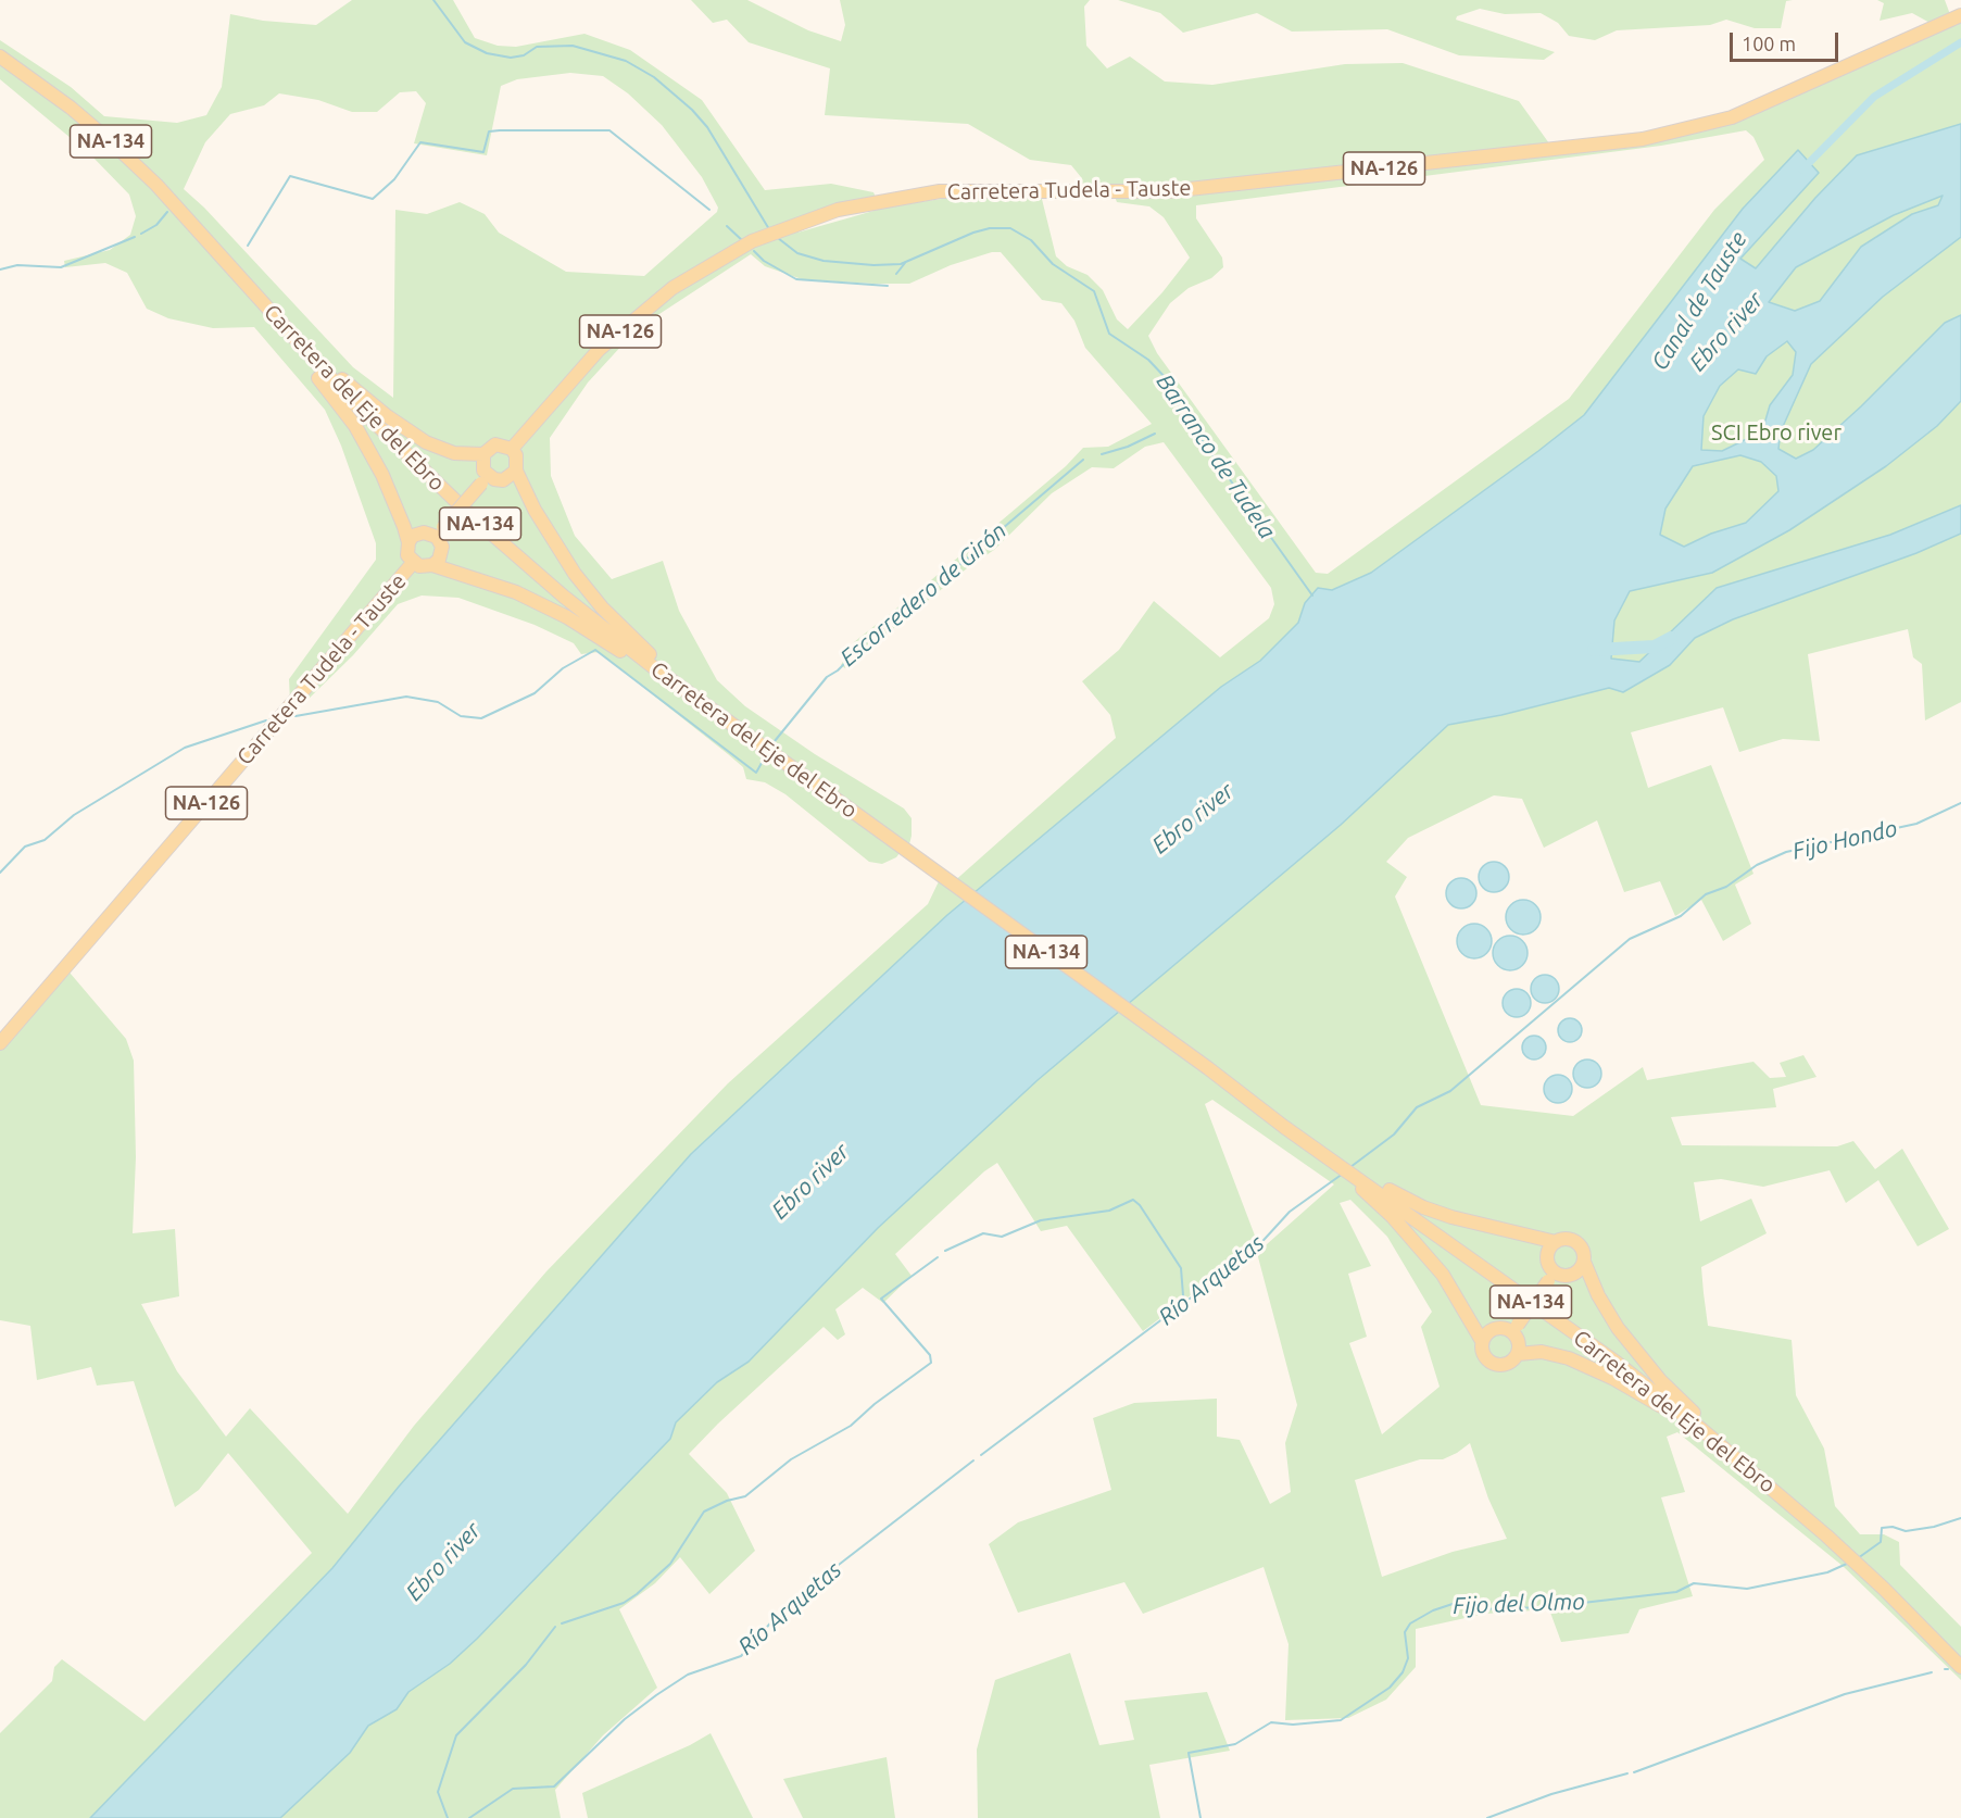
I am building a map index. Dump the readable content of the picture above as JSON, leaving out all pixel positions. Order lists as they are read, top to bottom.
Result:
{
  "streets": {
    "main road": [
      "NA-134",
      "NA-126",
      "Carretera Tudela - Tauste",
      "Carretera del Eje del Ebro"
    ]
  },
  "water": [
    "Canal de Tauste",
    "Ebro river",
    "Barranco de Tudela",
    "Escorredero de Girón",
    "Fijo Hondo",
    "Río Arquetas",
    "Fijo del Olmo"
  ],
  "parks": ["SCI Ebro river"],
  "scale_bar": "100 m"
}
